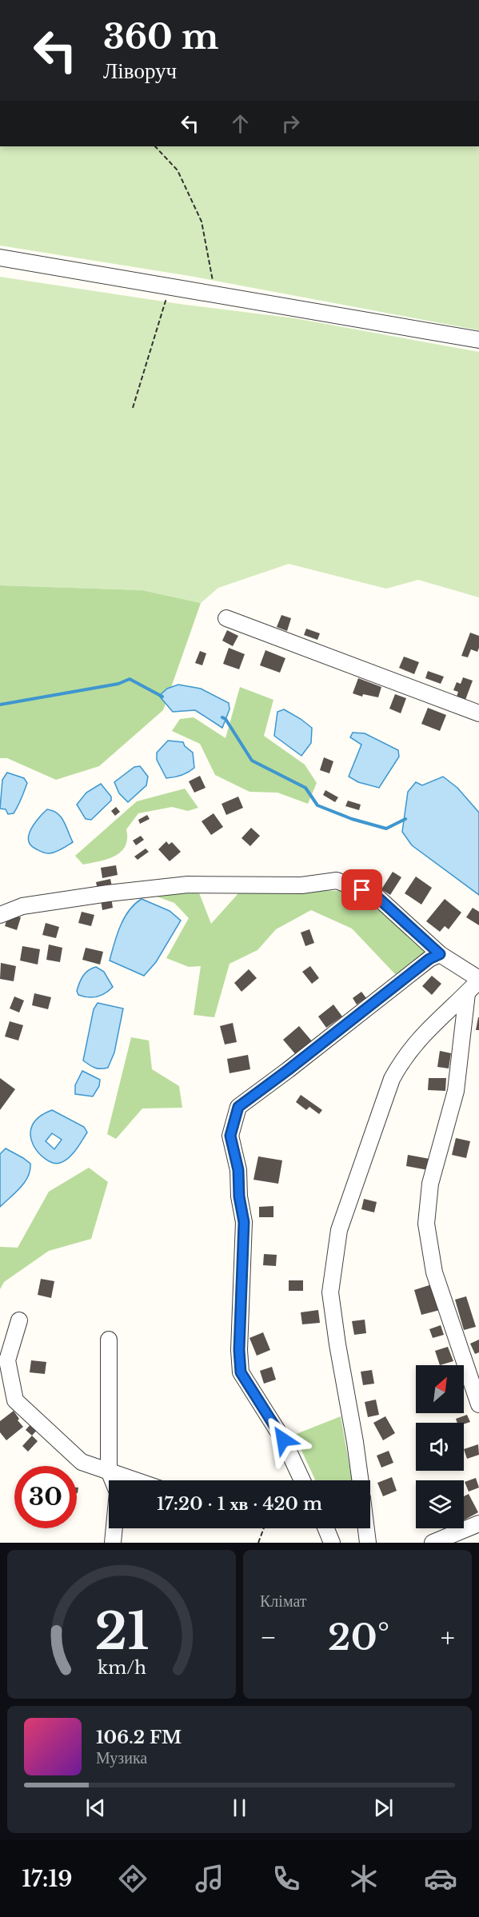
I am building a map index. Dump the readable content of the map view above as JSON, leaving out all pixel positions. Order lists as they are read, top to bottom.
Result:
{
  "north": "top right",
  "page": {
    "turn": ["360 m", "Ліворуч"],
    "limit": "30",
    "trip": "17:20 · 1 хв · 420 m",
    "tile": "Клімат",
    "heat": ["−", "20°", "+"],
    "song": ["106.2 FM", "Музика"],
    "tabs": "17:19",
    "gauge": ["21", "km/h"]
  }
}
